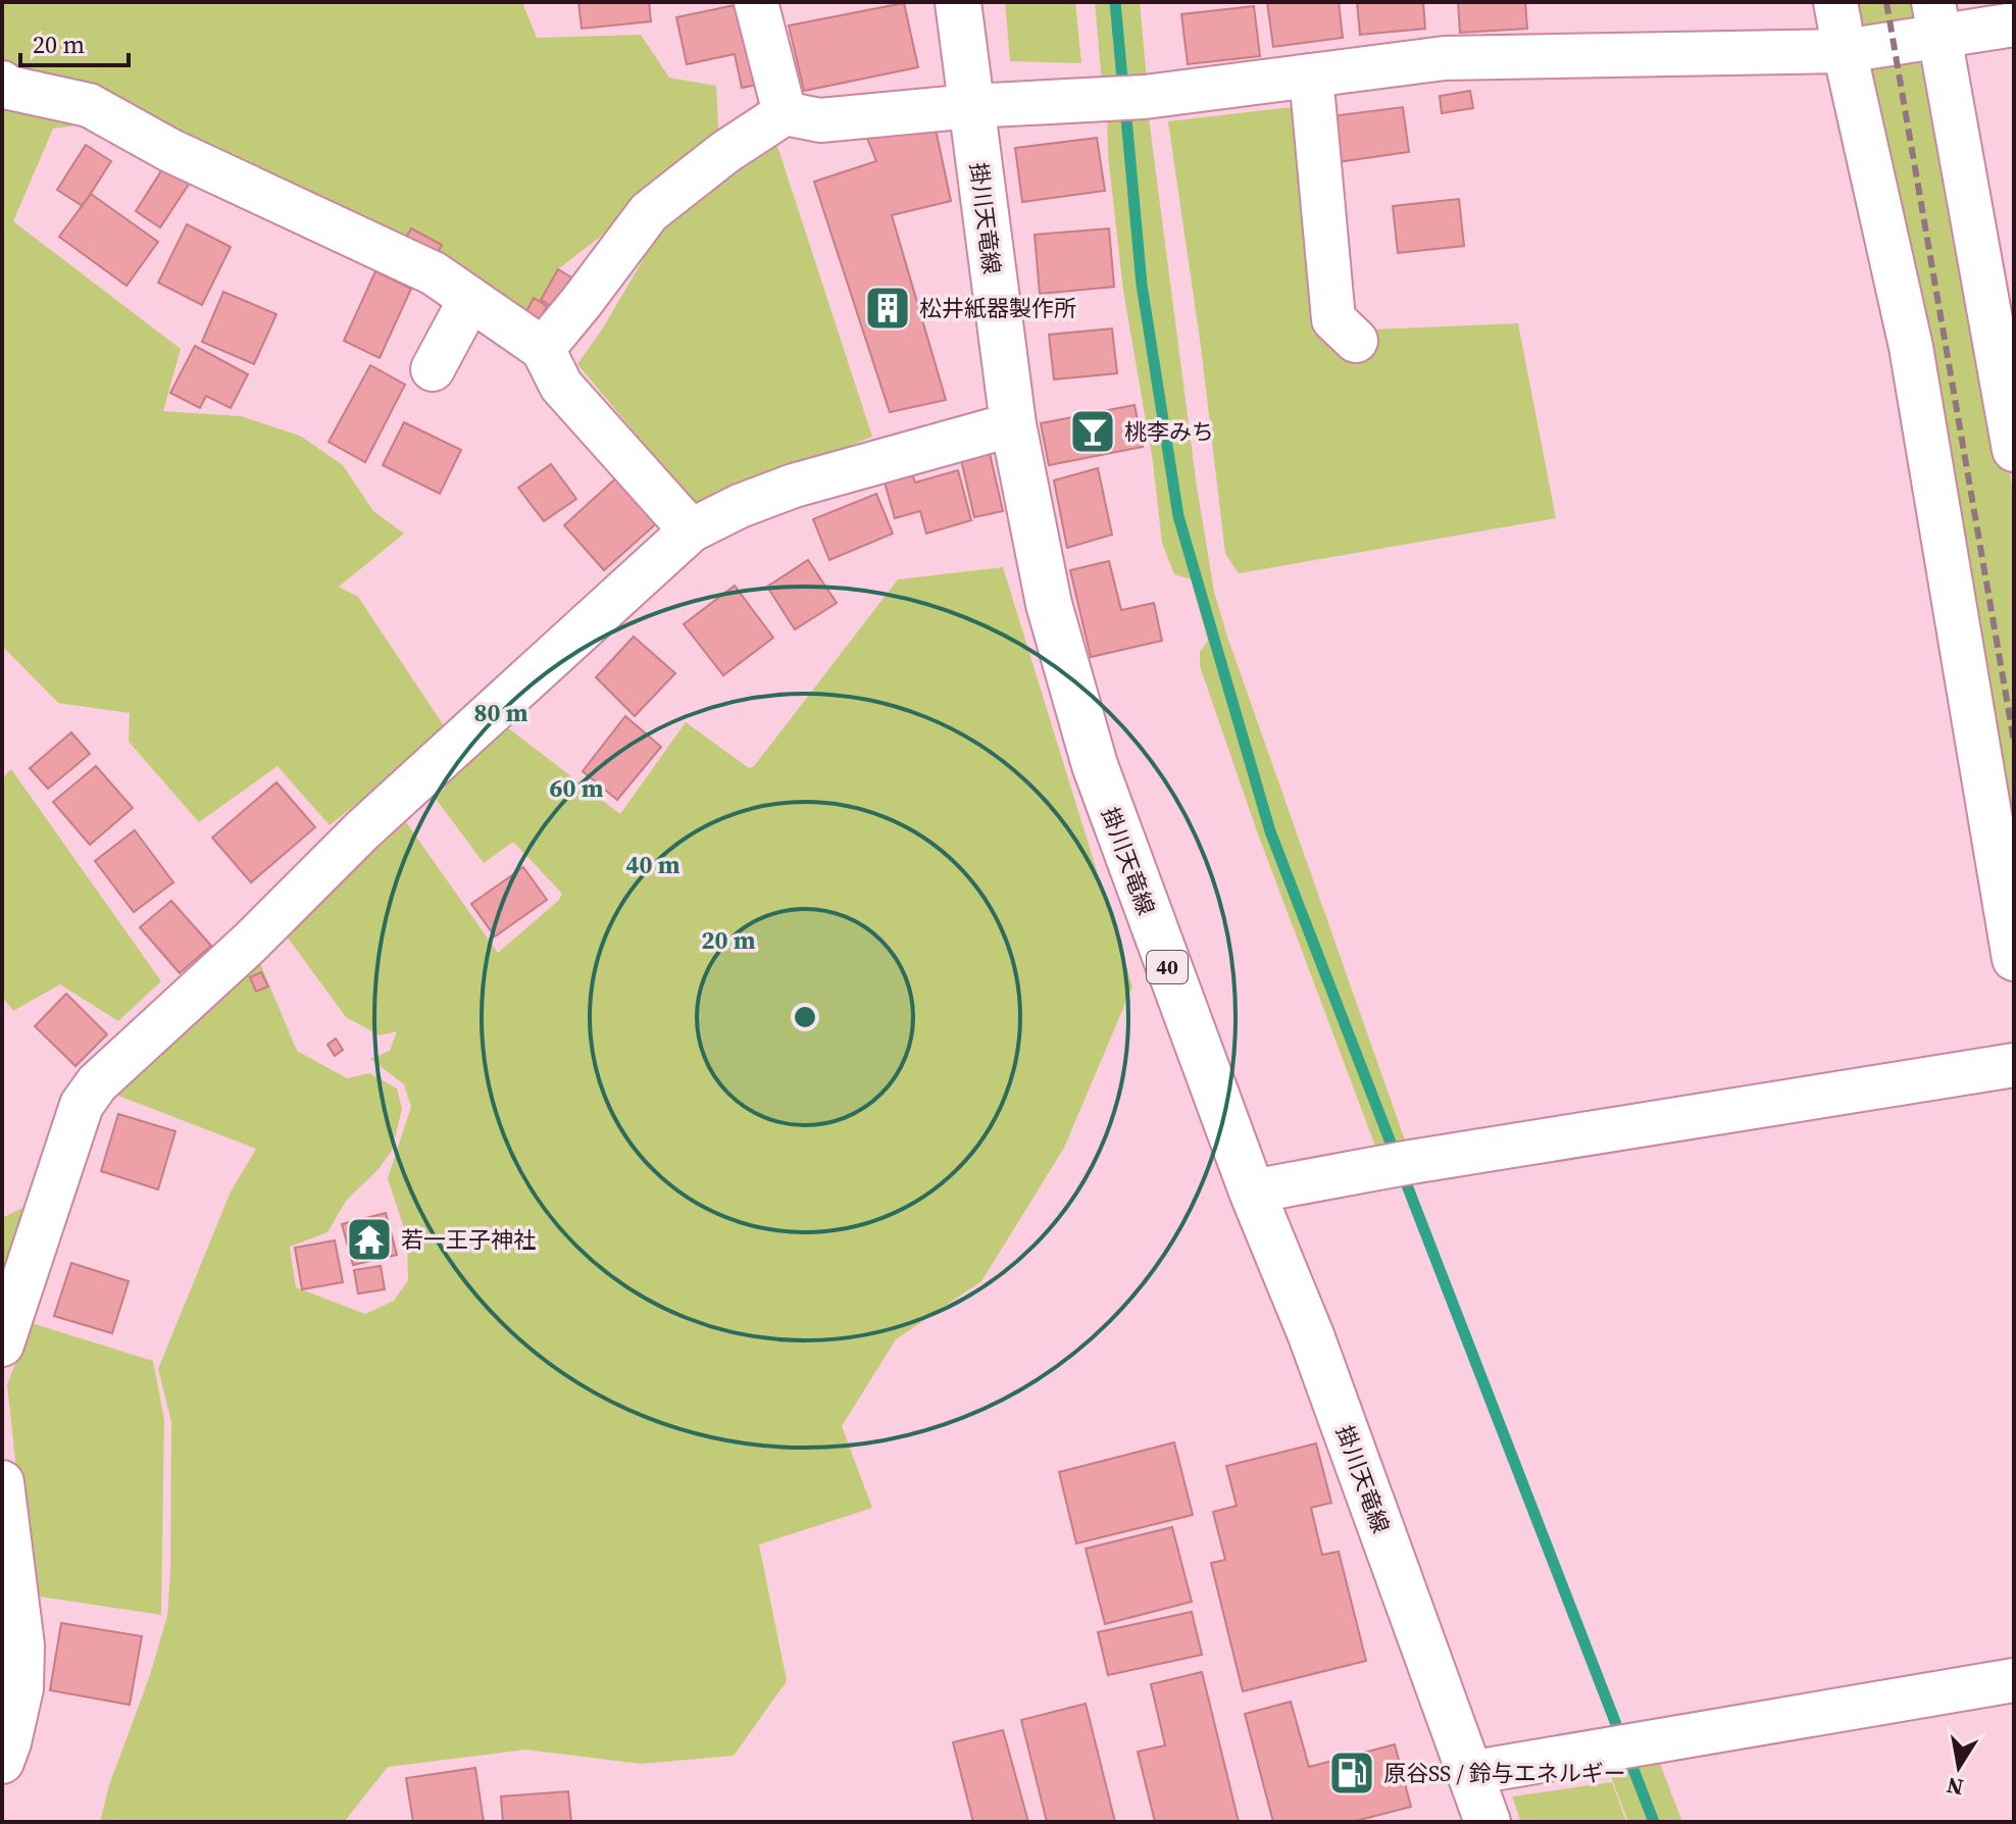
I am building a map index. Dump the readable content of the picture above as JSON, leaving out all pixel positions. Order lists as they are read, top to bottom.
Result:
{
  "streets": {
    "main road": ["掛川天竜線", "40"]
  },
  "places": {
    "building": ["松井紙器製作所"],
    "bar": ["桃李みち"],
    "temple": ["若一王子神社"],
    "fuel station": ["原谷SS / 鈴与エネルギー"]
  },
  "scale_bar": "20 m",
  "north": "bottom",
  "rings": [
    "80 m",
    "60 m",
    "40 m",
    "20 m"
  ]
}
